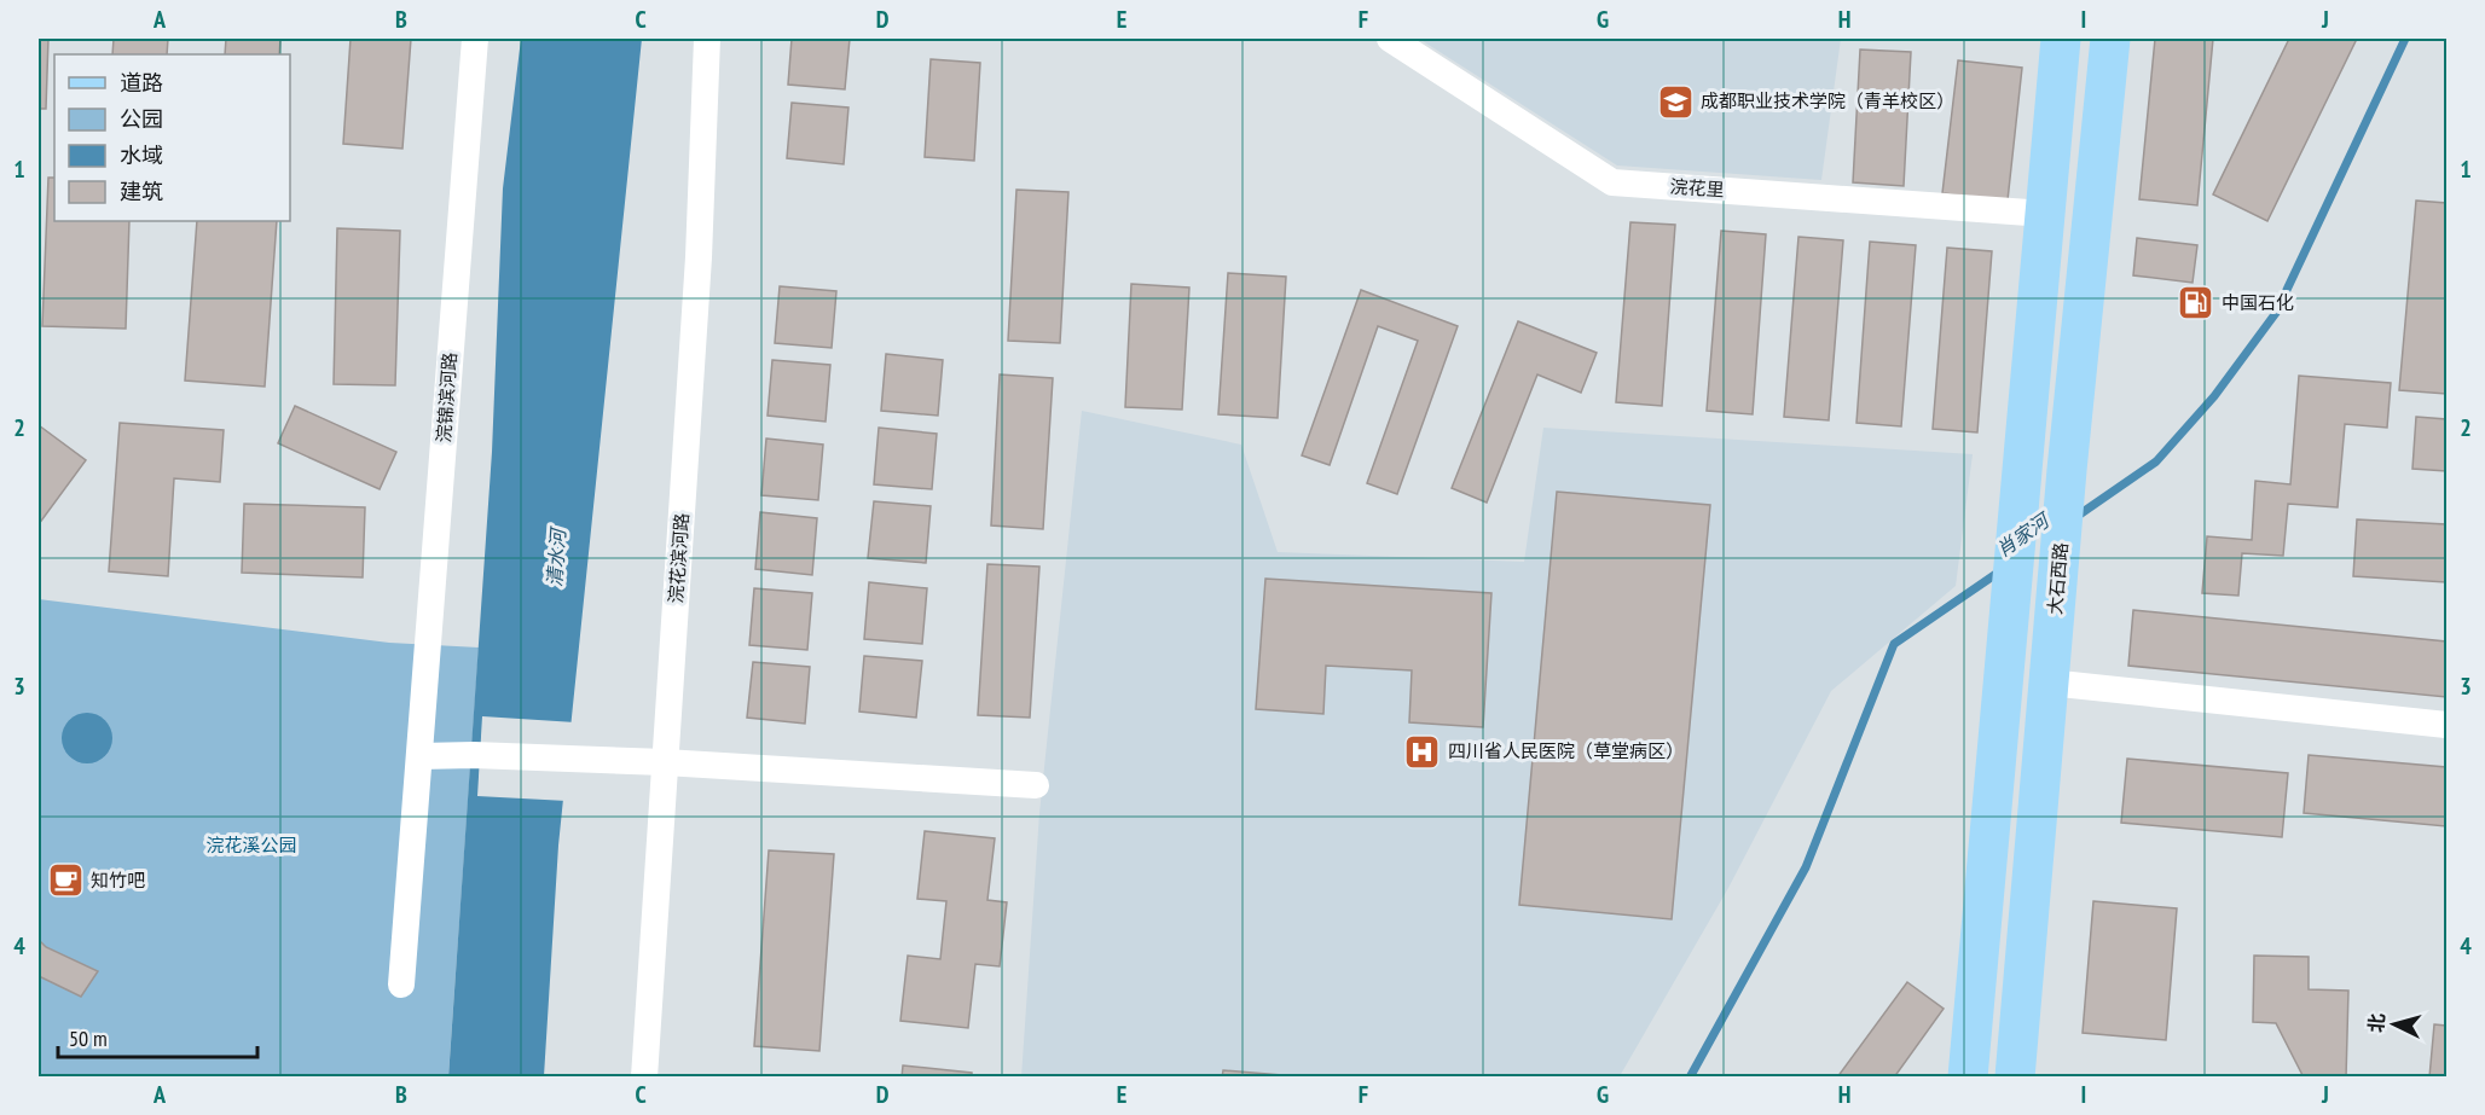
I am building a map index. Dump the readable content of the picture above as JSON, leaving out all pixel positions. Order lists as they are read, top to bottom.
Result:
{
  "streets": {
    "main road": ["大石西路"],
    "street": ["浣花里", "浣锦滨河路", "浣花滨河路"]
  },
  "water": ["肖家河", "清水河"],
  "parks": ["浣花溪公园"],
  "places": {
    "school or university": ["成都职业技术学院（青羊校区）"],
    "fuel station": ["中国石化"],
    "hospital": ["四川省人民医院（草堂病区）"],
    "cafe": ["知竹吧"]
  },
  "legend": [
    "道路",
    "公园",
    "水域",
    "建筑"
  ],
  "scale_bar": "50 m",
  "north": "left",
  "grid": {
    "columns": [
      "A",
      "B",
      "C",
      "D",
      "E",
      "F",
      "G",
      "H",
      "I",
      "J"
    ],
    "rows": [
      "1",
      "2",
      "3",
      "4"
    ]
  }
}
